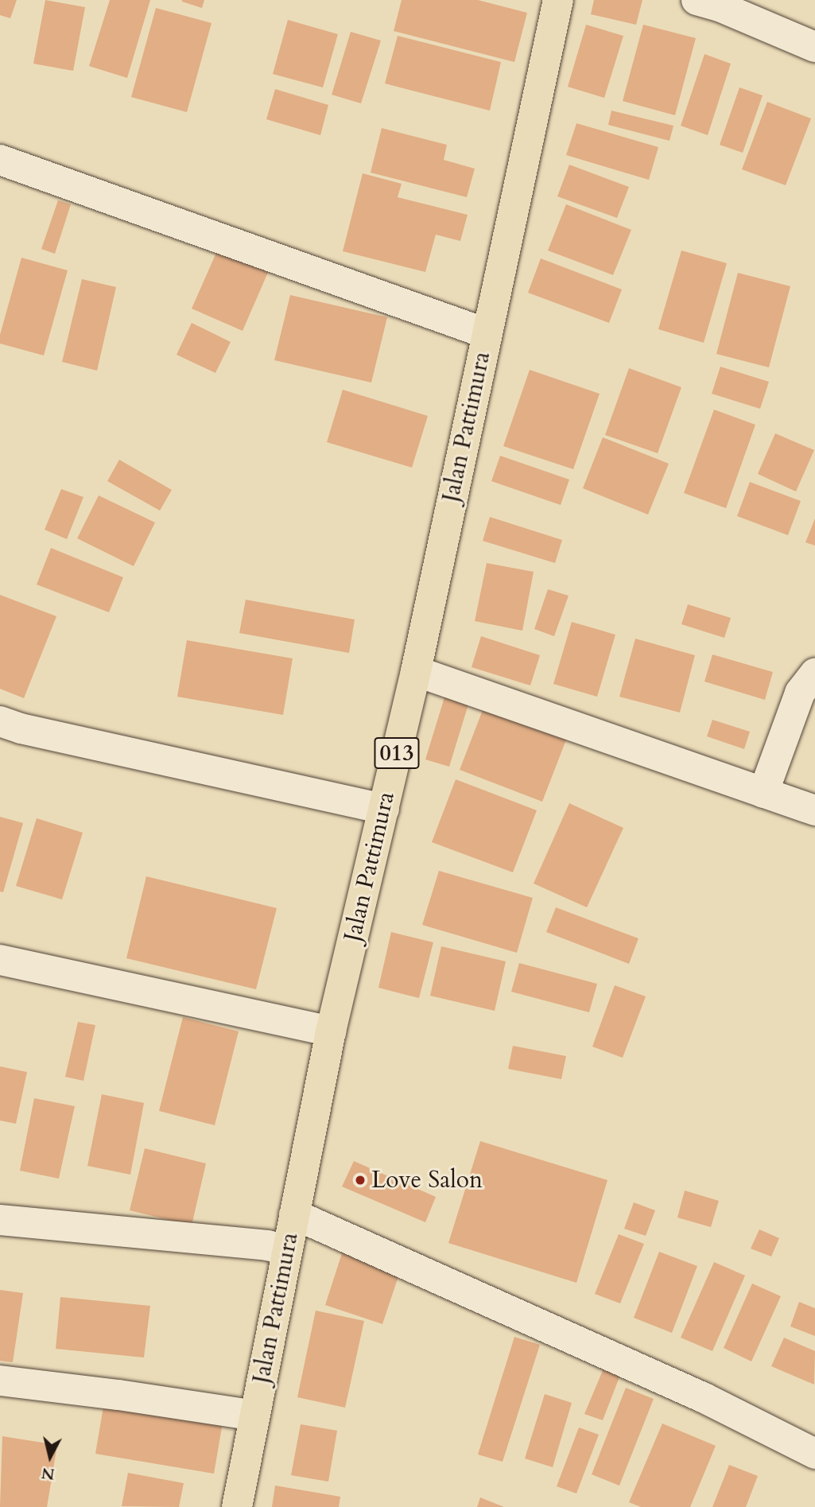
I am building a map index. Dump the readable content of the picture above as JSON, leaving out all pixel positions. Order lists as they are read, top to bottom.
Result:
{
  "streets": {
    "main road": ["Jalan Pattimura", "013"]
  },
  "places": ["Love Salon"],
  "north": "bottom"
}
